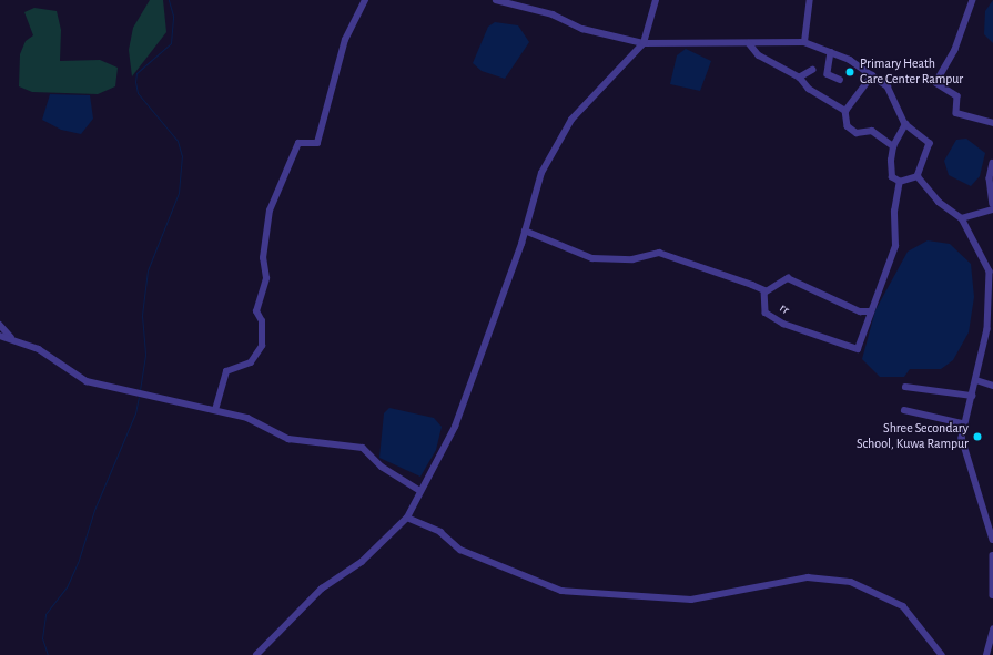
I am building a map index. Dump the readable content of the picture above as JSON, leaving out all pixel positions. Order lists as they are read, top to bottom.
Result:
{
  "streets": {
    "street": ["rr"]
  },
  "places": ["Primary Heath Care Center Rampur", "Shree Secondary School, Kuwa Rampur"]
}
